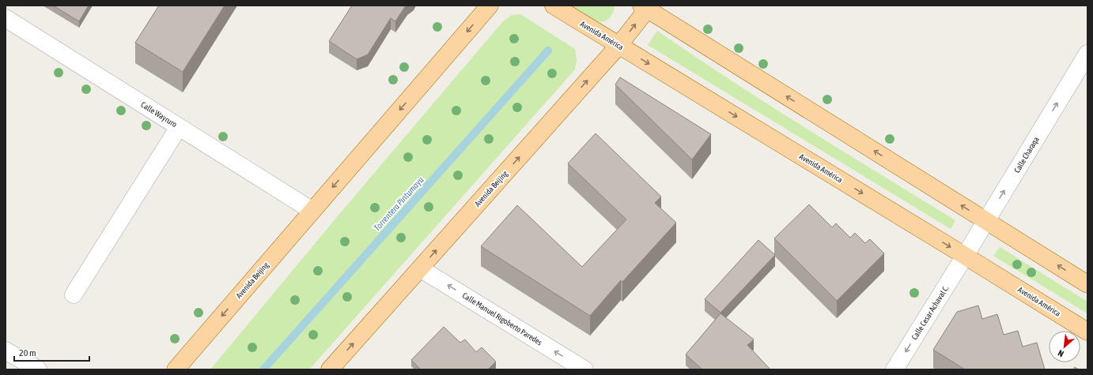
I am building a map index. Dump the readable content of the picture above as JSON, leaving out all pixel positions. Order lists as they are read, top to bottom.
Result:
{
  "streets": {
    "main road": ["Avenida América", "Avenida Beijing"],
    "street": [
      "Calle Wayruro",
      "Calle Charaqa",
      "Calle Cesar Achaval C.",
      "Calle Manuel Rigoberto Paredes"
    ]
  },
  "crossings": [
    ["Avenida América", "Calle Charaqa"],
    ["Avenida América", "Avenida Beijing"],
    ["Avenida América", "Calle Cesar Achaval C."],
    ["Calle Wayruro", "Avenida Beijing"],
    ["Calle Charaqa", "Calle Cesar Achaval C."],
    ["Avenida Beijing", "Calle Manuel Rigoberto Paredes"]
  ],
  "one_way": ["Calle Charaqa", "Calle Cesar Achaval C.", "Calle Manuel Rigoberto Paredes"],
  "water": ["Torrentera Pintumayu"],
  "scale_bar": "20 m",
  "north": "bottom left"
}
